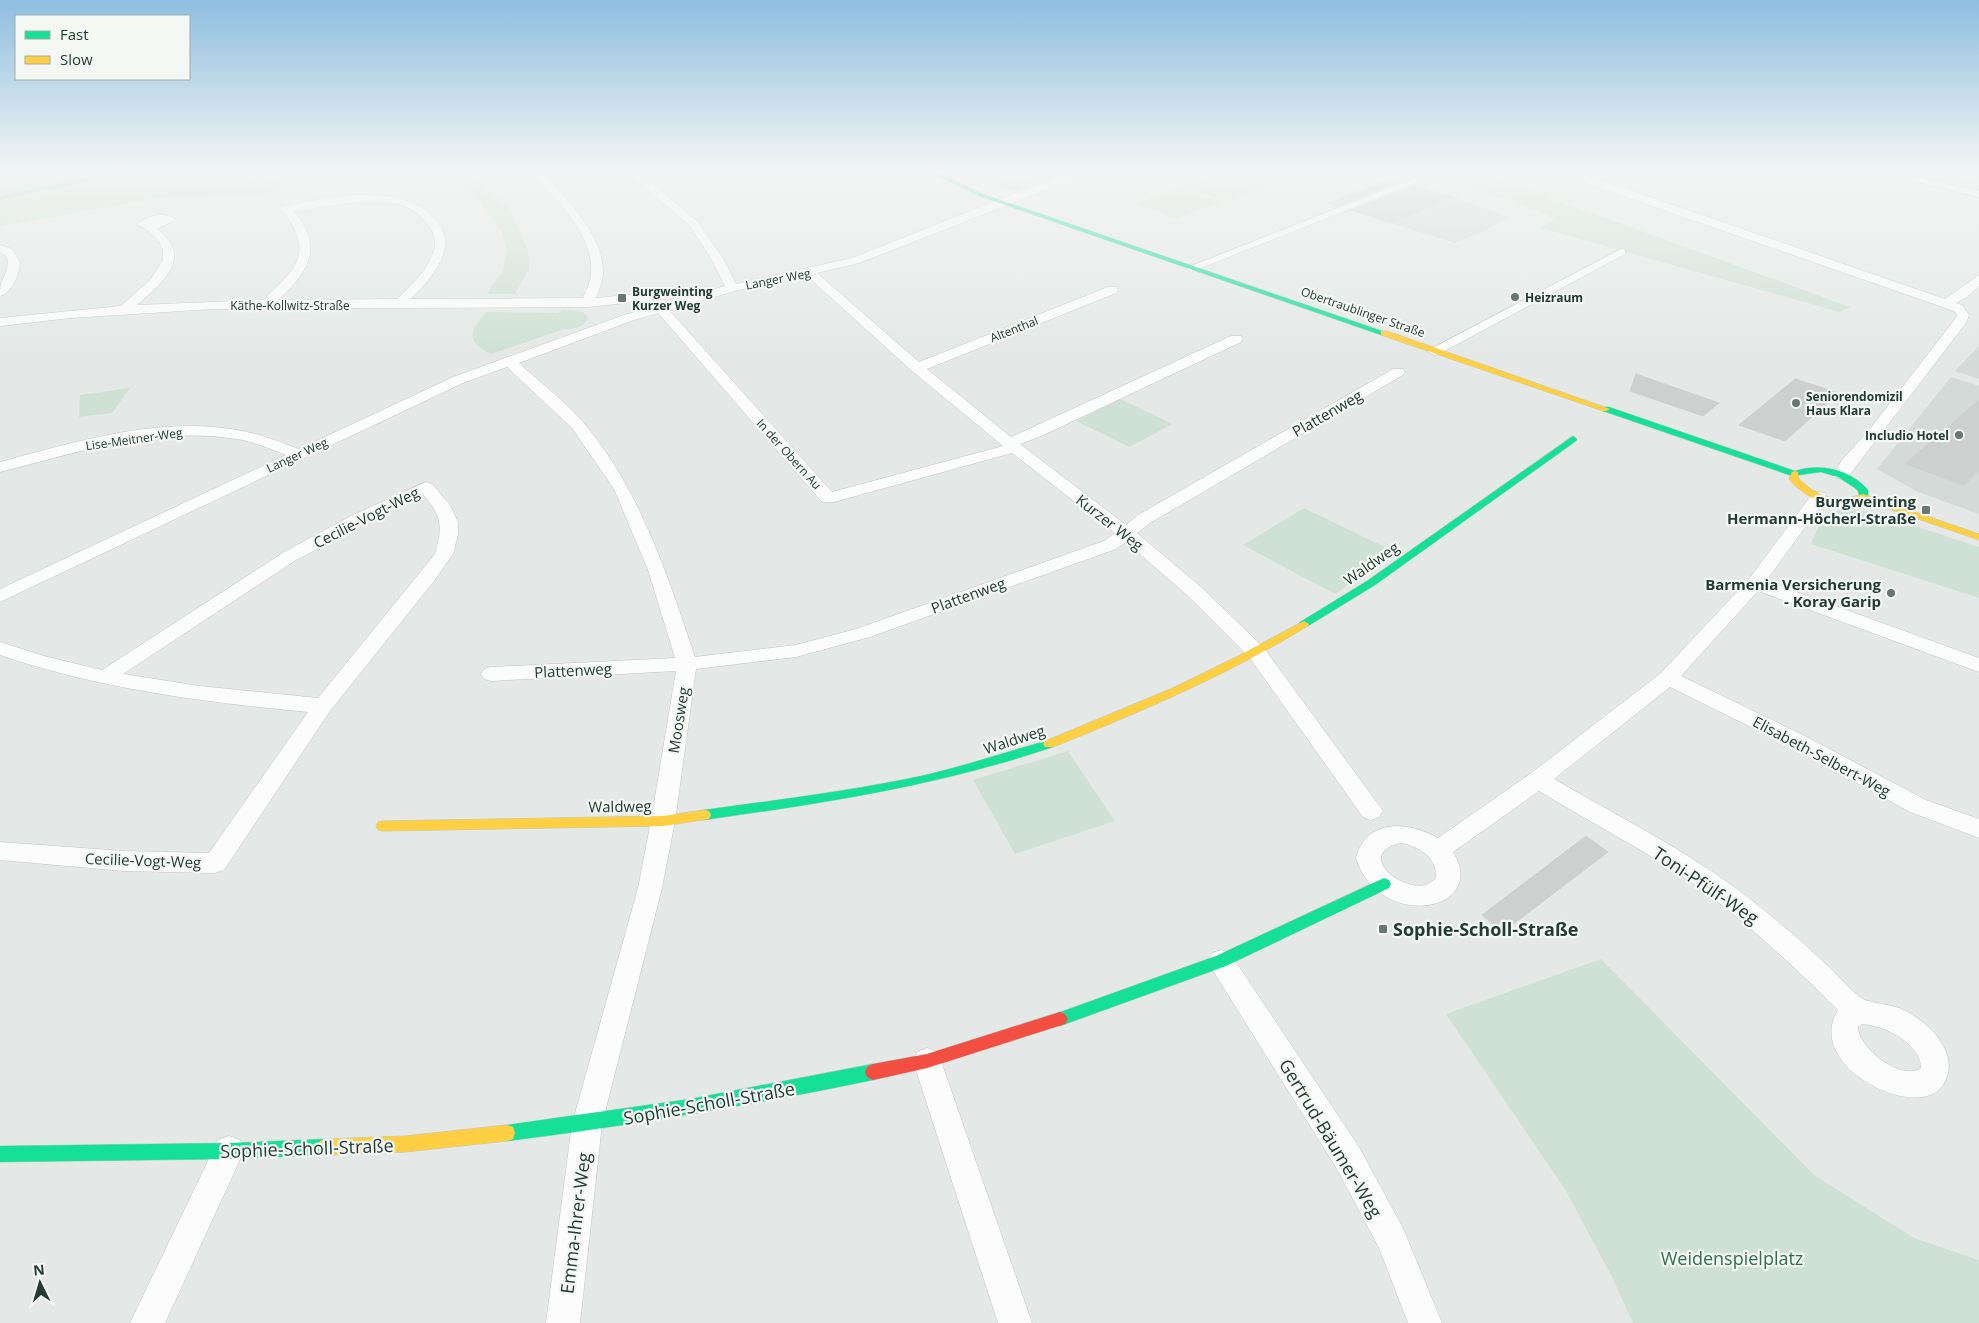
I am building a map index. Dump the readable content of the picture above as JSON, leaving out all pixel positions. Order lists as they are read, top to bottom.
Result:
{
  "streets": {
    "street": [
      "Langer Weg",
      "Käthe-Kollwitz-Straße",
      "Obertraublinger Straße",
      "Altenthal",
      "Plattenweg",
      "Lise-Meitner-Weg",
      "In der Obern Au",
      "Cecilie-Vogt-Weg",
      "Kurzer Weg",
      "Waldweg",
      "Moosweg",
      "Elisabeth-Selbert-Weg",
      "Toni-Pfülf-Weg",
      "Sophie-Scholl-Straße",
      "Gertrud-Bäumer-Weg",
      "Emma-Ihrer-Weg"
    ]
  },
  "crossings": [
    ["Langer Weg", "Käthe-Kollwitz-Straße"],
    ["Langer Weg", "Lise-Meitner-Weg"],
    ["Langer Weg", "In der Obern Au"],
    ["Langer Weg", "Kurzer Weg"],
    ["Langer Weg", "Moosweg"],
    ["Altenthal", "Kurzer Weg"],
    ["Plattenweg", "Kurzer Weg"],
    ["Plattenweg", "Moosweg"],
    ["In der Obern Au", "Kurzer Weg"],
    ["Kurzer Weg", "Waldweg"],
    ["Waldweg", "Moosweg"],
    ["Moosweg", "Sophie-Scholl-Straße"],
    ["Moosweg", "Emma-Ihrer-Weg"],
    ["Sophie-Scholl-Straße", "Gertrud-Bäumer-Weg"],
    ["Sophie-Scholl-Straße", "Emma-Ihrer-Weg"]
  ],
  "parks": ["Weidenspielplatz"],
  "places": {
    "other": [
      "Heizraum",
      "Seniorendomizil Haus Klara",
      "Includio Hotel",
      "Barmenia Versicherung - Koray Garip"
    ],
    "transit": ["Burgweinting Kurzer Weg", "Burgweinting Hermann-Höcherl-Straße", "Sophie-Scholl-Straße"]
  },
  "legend": ["Fast", "Slow"],
  "north": "top"
}
